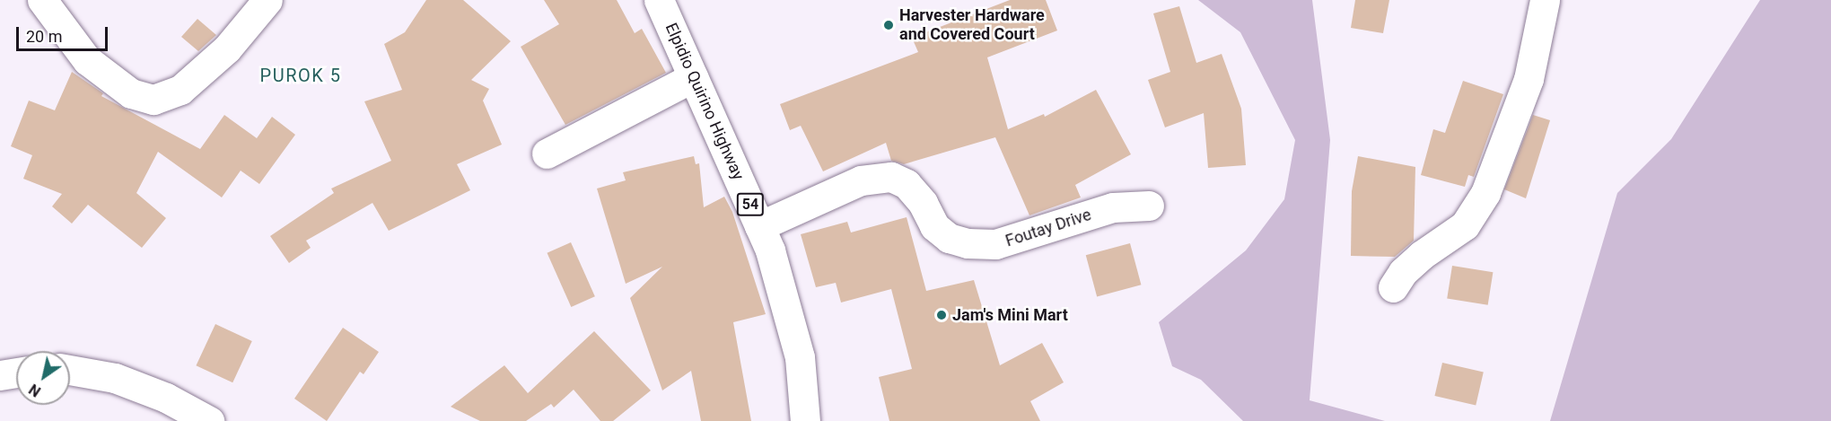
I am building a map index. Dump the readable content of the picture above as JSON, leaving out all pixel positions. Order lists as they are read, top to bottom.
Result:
{
  "streets": {
    "main road": ["Elpidio Quirino Highway", "54", "Foutay Drive"]
  },
  "crossings": [
    ["Elpidio Quirino Highway", "Foutay Drive"]
  ],
  "districts": ["PUROK 5"],
  "places": ["Harvester Hardware and Covered Court", "Jam's Mini Mart"],
  "scale_bar": "20 m",
  "north": "bottom left"
}
